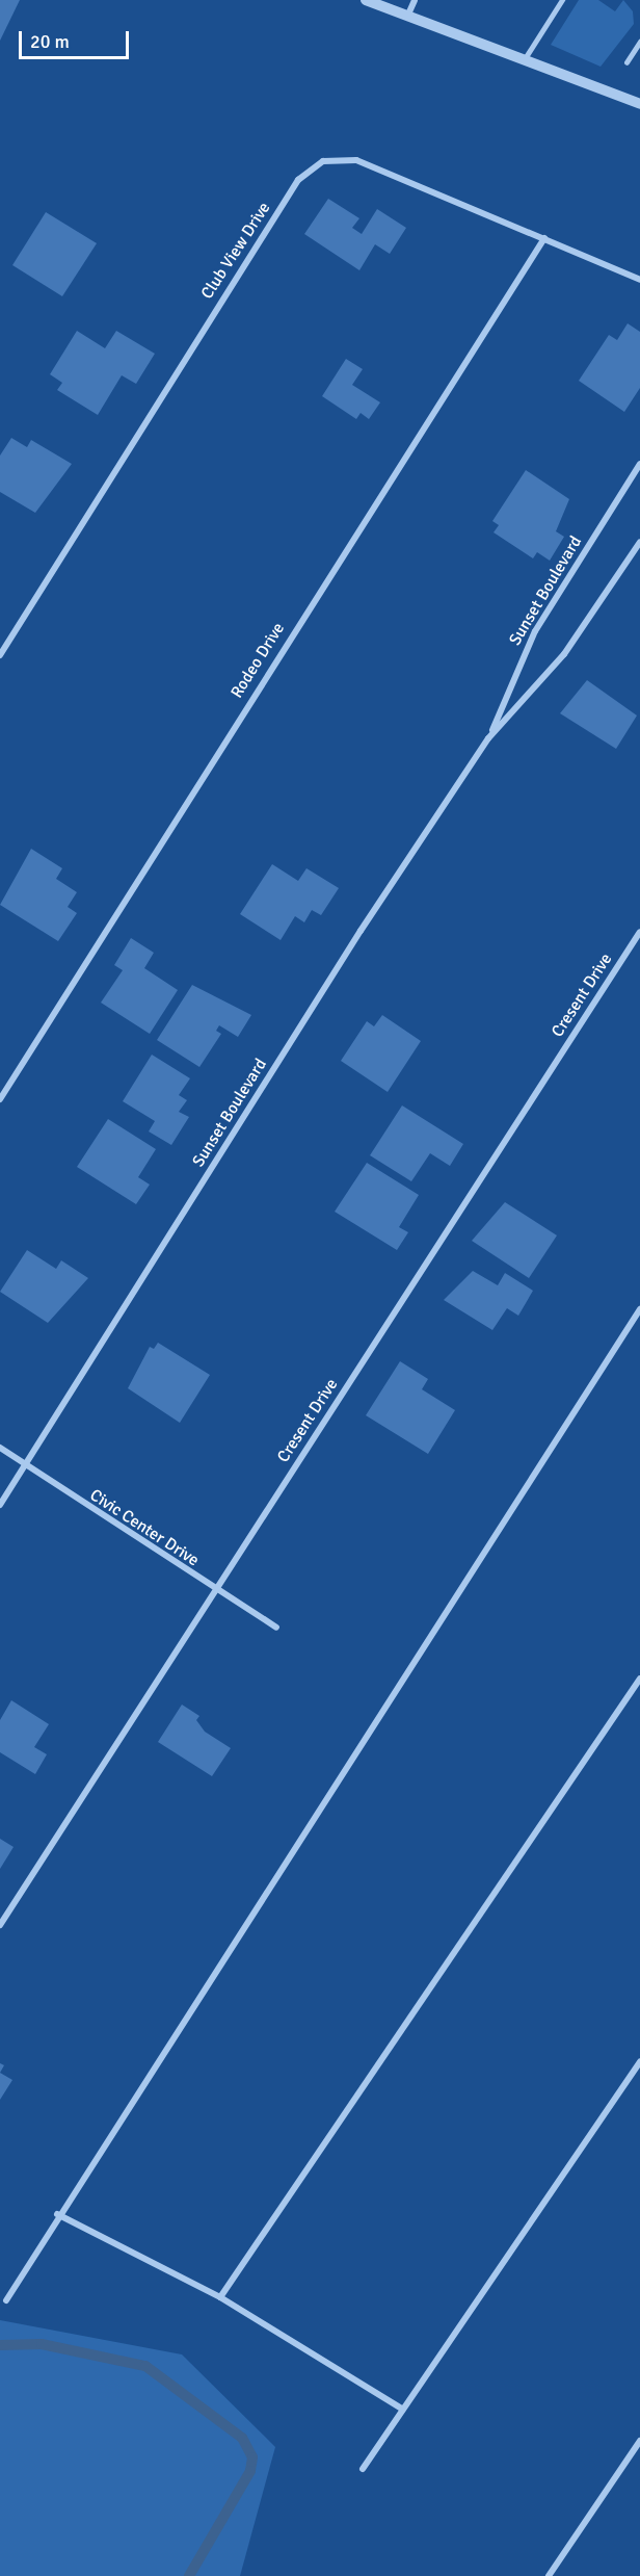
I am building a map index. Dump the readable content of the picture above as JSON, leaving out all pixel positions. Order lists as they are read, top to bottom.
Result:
{
  "streets": {
    "street": [
      "Club View Drive",
      "Sunset Boulevard",
      "Rodeo Drive",
      "Cresent Drive",
      "Civic Center Drive"
    ]
  },
  "crossings": [
    ["Club View Drive", "Rodeo Drive"],
    ["Sunset Boulevard", "Civic Center Drive"],
    ["Cresent Drive", "Civic Center Drive"]
  ],
  "scale_bar": "20 m"
}
